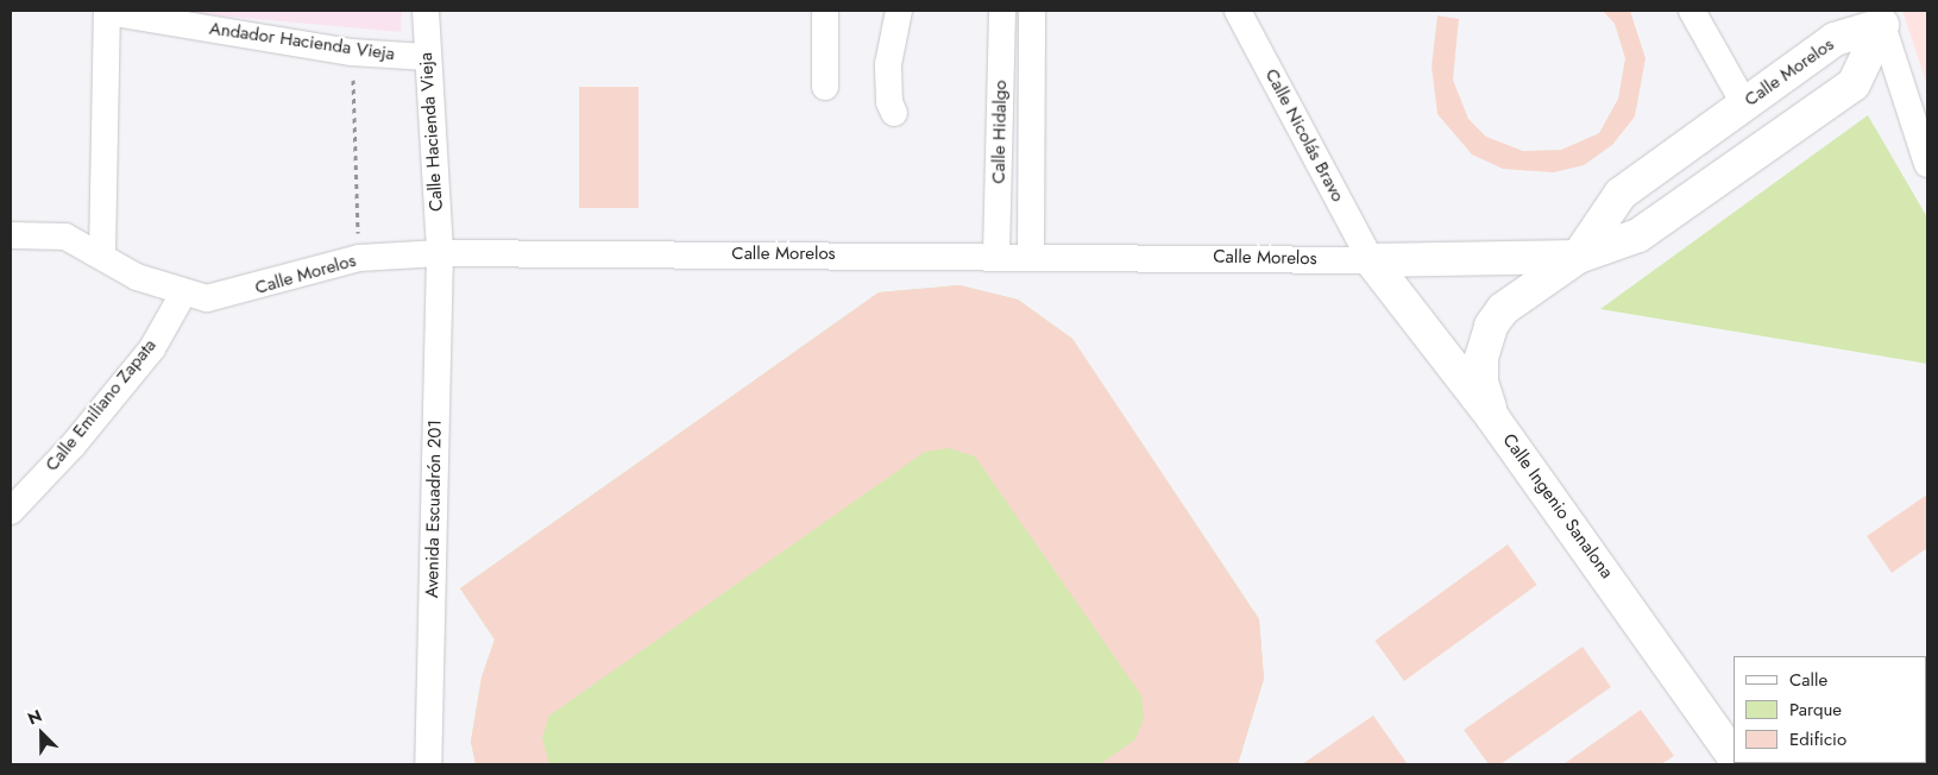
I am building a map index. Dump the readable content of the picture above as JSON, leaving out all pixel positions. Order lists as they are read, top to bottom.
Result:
{
  "streets": {
    "main road": ["Calle Morelos", "Calle Ingenio Sanalona"],
    "street": [
      "Andador Hacienda Vieja",
      "Calle Hacienda Vieja",
      "Calle Hidalgo",
      "Calle Nicolás Bravo",
      "Calle Emiliano Zapata",
      "Avenida Escuadrón 201"
    ]
  },
  "crossings": [
    ["Andador Hacienda Vieja", "Calle Hacienda Vieja"],
    ["Calle Morelos", "Calle Hacienda Vieja"],
    ["Calle Morelos", "Calle Hidalgo"],
    ["Calle Morelos", "Calle Nicolás Bravo"],
    ["Calle Morelos", "Calle Emiliano Zapata"],
    ["Calle Morelos", "Calle Ingenio Sanalona"],
    ["Calle Morelos", "Avenida Escuadrón 201"],
    ["Calle Hacienda Vieja", "Avenida Escuadrón 201"],
    ["Calle Nicolás Bravo", "Calle Ingenio Sanalona"]
  ],
  "legend": ["Calle", "Parque", "Edificio"],
  "north": "top left"
}
